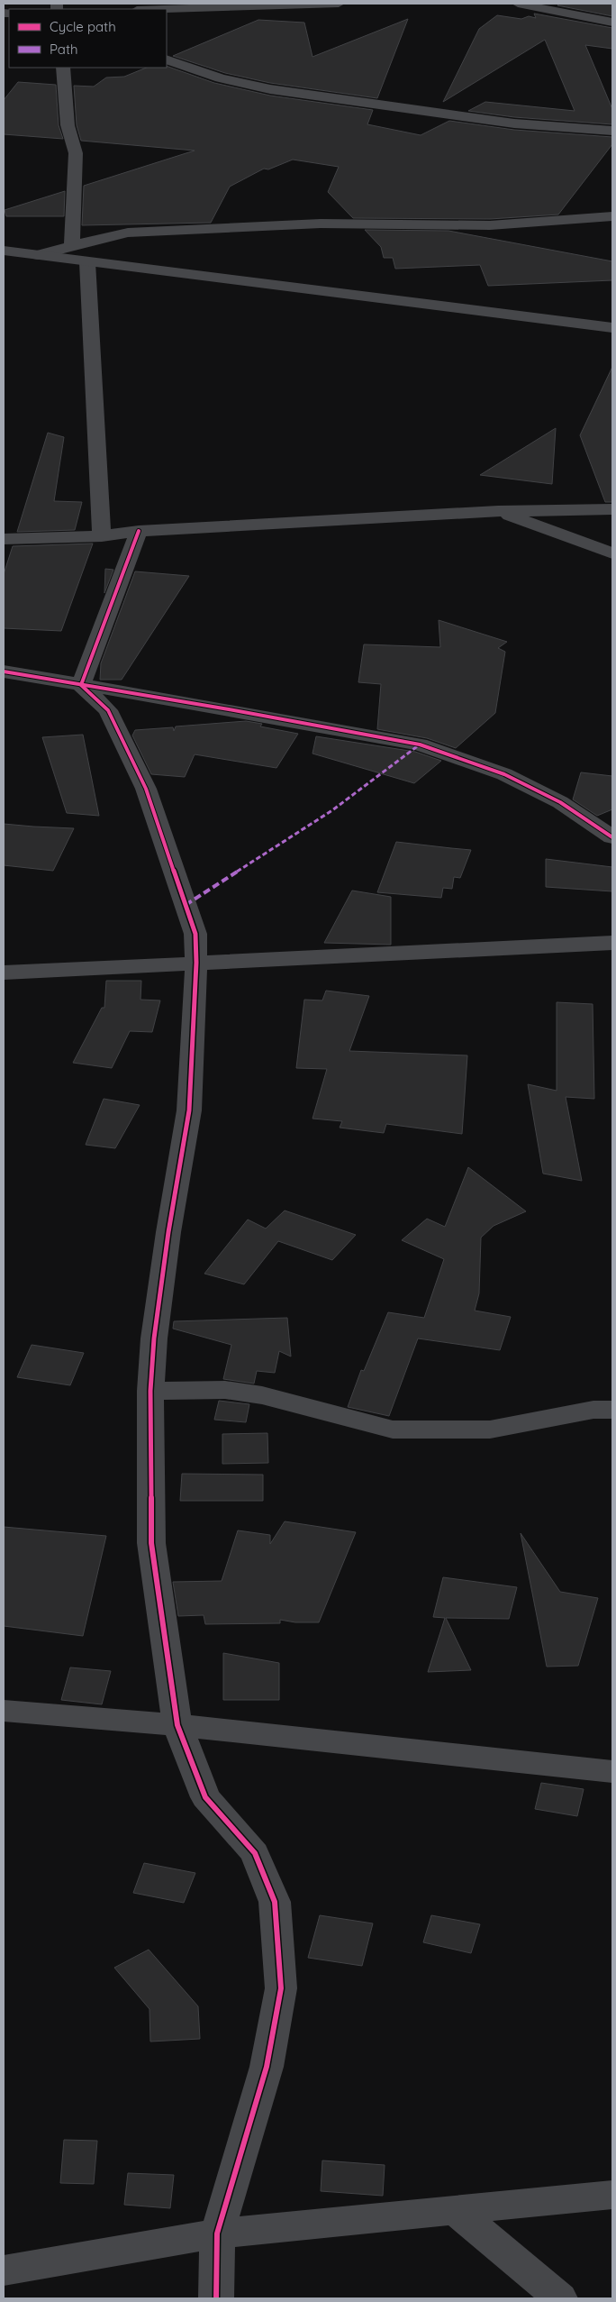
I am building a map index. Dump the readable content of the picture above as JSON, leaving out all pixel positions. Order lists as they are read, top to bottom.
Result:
{
  "legend": ["Cycle path", "Path"]
}
